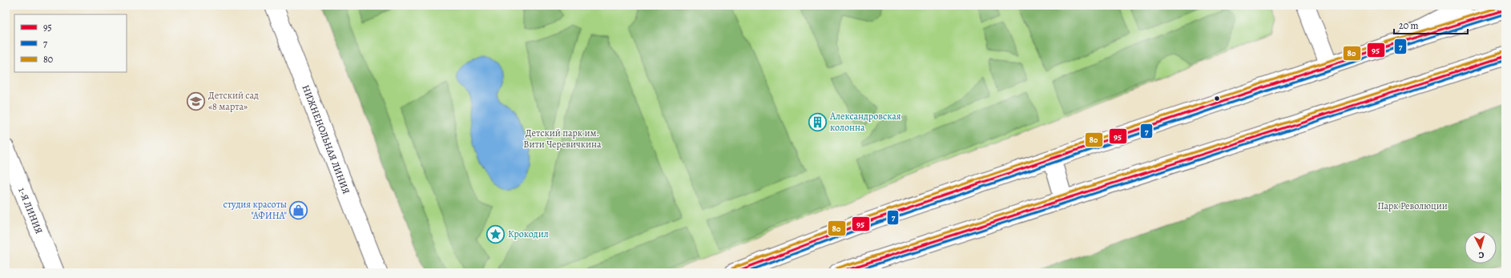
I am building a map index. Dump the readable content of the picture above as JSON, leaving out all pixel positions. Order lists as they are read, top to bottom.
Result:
{
  "streets": {
    "main road": ["НИЖНЕНОЛЬНАЯ ЛИНИЯ", "1-Я ЛИНИЯ"]
  },
  "parks": ["Детский парк им. Вити Черевичкина", "Парк Революции"],
  "places": {
    "school or university": ["Детский сад «8 марта»"],
    "building": ["Александровская колонна"],
    "shop": ["студия красоты \"АФИНА\""],
    "place": ["Крокодил"]
  },
  "lines": ["transit line 80", "transit line 95", "transit line 7"],
  "legend": ["95", "7", "80"],
  "scale_bar": "20 m",
  "north": "bottom"
}
